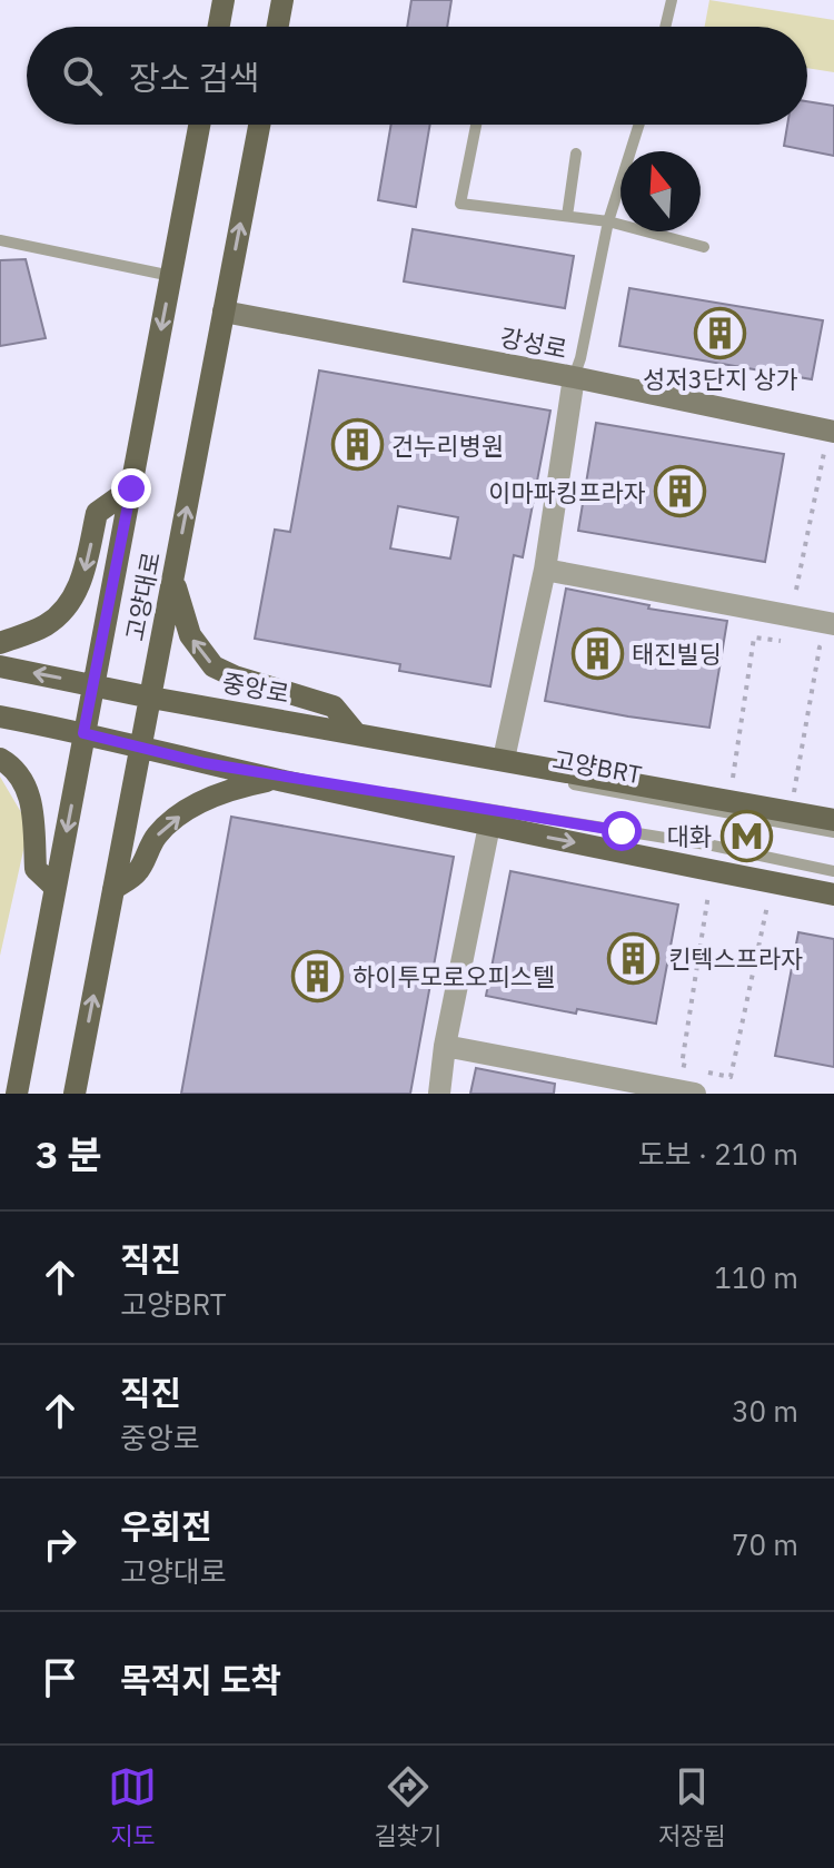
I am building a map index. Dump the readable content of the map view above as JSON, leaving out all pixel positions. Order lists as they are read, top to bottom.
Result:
{
  "streets": {
    "main road": ["고양대로", "중앙로"],
    "street": ["강성로"],
    "lane": ["고양BRT"]
  },
  "crossings": [
    ["강성로", "고양대로"],
    ["고양대로", "중앙로"],
    ["중앙로", "고양BRT"]
  ],
  "places": {
    "building": [
      "성저3단지 상가",
      "건누리병원",
      "이마파킹프라자",
      "태진빌딩",
      "킨텍스프라자",
      "하이투모로오피스텔"
    ],
    "metro station": ["대화"]
  },
  "north": "top",
  "page": {
    "search": "장소 검색",
    "heading": ["3 분", "도보 · 210 m"],
    "list": [
      ["직진", "고양BRT", "110 m"],
      ["직진", "중앙로", "30 m"],
      ["우회전", "고양대로", "70 m"],
      "목적지 도착"
    ],
    "nav": ["지도", "길찾기", "저장됨"]
  }
}
